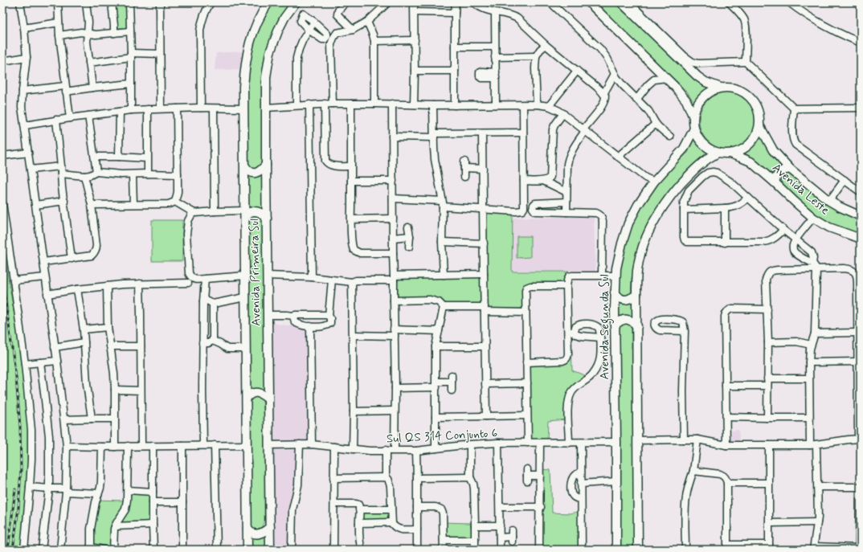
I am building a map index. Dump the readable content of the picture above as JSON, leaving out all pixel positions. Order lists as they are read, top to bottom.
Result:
{
  "streets": {
    "main road": ["Avenida Leste", "Avenida Primeira Sul", "Avenida Segunda Sul"],
    "street": ["Sul QS 314 Conjunto 6"]
  },
  "crossings": [
    ["Avenida Leste", "Avenida Segunda Sul"],
    ["Avenida Primeira Sul", "Sul QS 314 Conjunto 6"],
    ["Avenida Segunda Sul", "Sul QS 314 Conjunto 6"]
  ]
}
